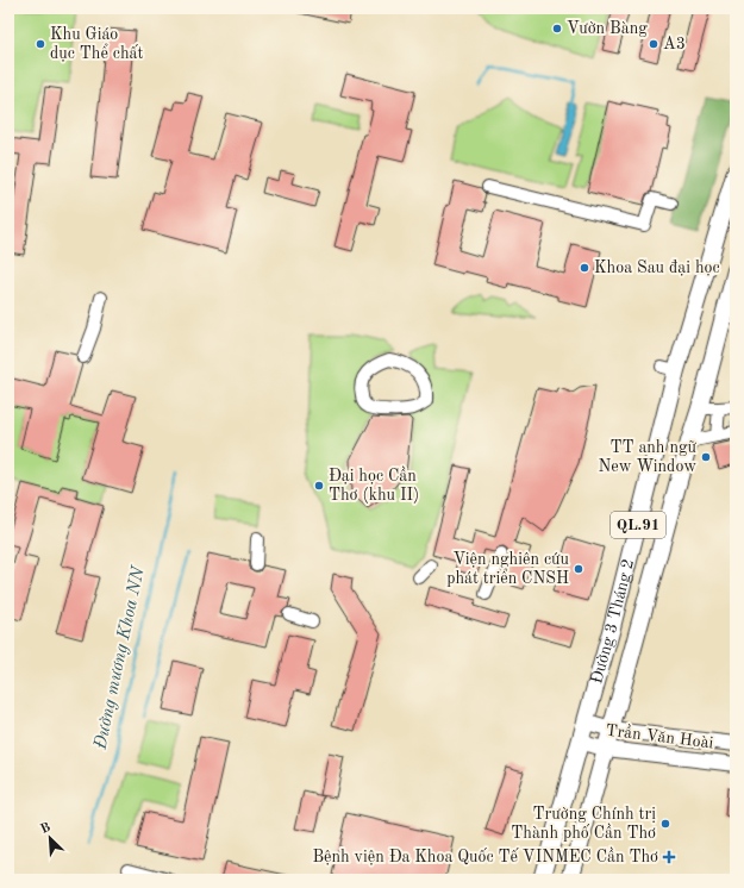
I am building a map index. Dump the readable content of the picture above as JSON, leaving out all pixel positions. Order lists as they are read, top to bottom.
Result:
{
  "streets": {
    "highway": ["QL.91", "Đường 3 Tháng 2"],
    "main road": ["Trần Văn Hoài"]
  },
  "crossings": [
    ["Đường 3 Tháng 2", "Trần Văn Hoài"]
  ],
  "water": ["Đường mương Khoa NN"],
  "places": {
    "other": [
      "Vườn Bàng",
      "Khu Giáo dục Thể chất",
      "A3",
      "Khoa Sau đại học",
      "TT anh ngữ New Window",
      "Đại học Cần Thơ (khu II)",
      "Viện nghiên cứu phát triển CNSH",
      "Trường Chính trị Thành phố Cần Thơ"
    ],
    "health": ["Bệnh viện Đa Khoa Quốc Tế VINMEC Cần Thơ"]
  },
  "north": "top left"
}
